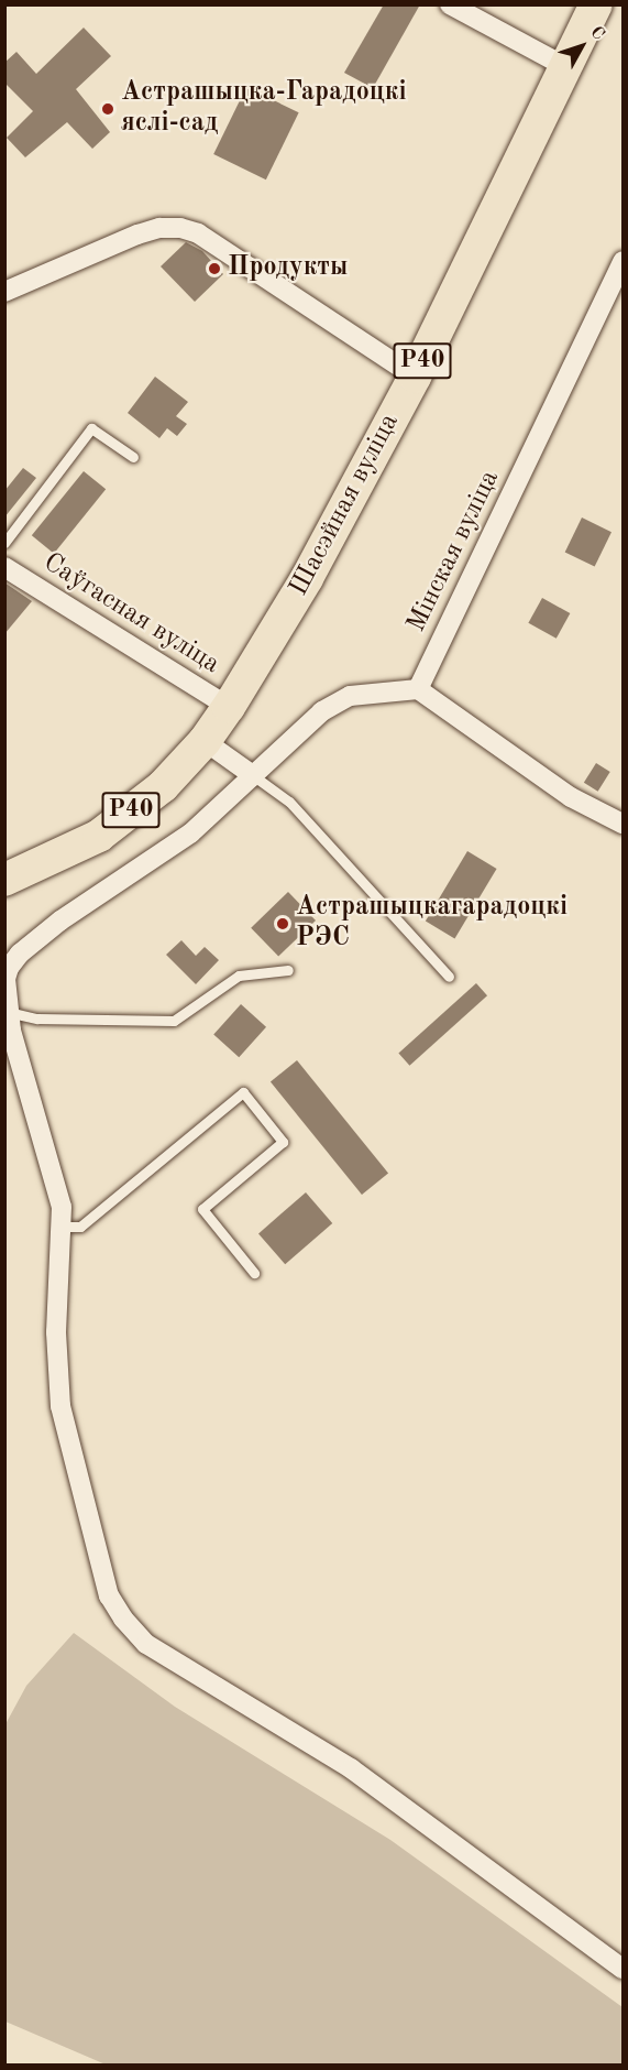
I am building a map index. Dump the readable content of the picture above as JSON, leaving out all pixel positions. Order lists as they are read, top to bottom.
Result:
{
  "streets": {
    "main road": ["Р40", "Шасэйная вуліца"],
    "street": ["Мінская вуліца", "Саўгасная вуліца"]
  },
  "crossings": [
    ["Шасэйная вуліца", "Саўгасная вуліца"]
  ],
  "places": ["Астрашыцка-Гарадоцкі яслі-сад", "Продукты", "Астрашыцкагарадоцкі РЭС"],
  "north": "top right"
}
